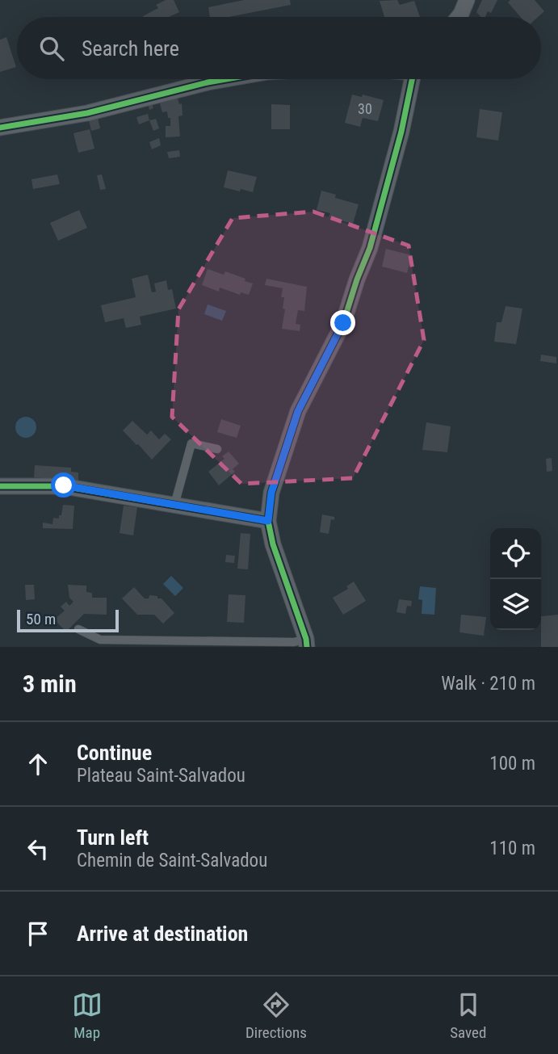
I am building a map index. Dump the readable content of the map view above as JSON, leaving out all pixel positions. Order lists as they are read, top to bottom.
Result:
{
  "house_numbers": ["30"],
  "scale_bar": "50 m",
  "page": {
    "search": "Search here",
    "scale": "50 m",
    "heading": ["3 min", "Walk · 210 m"],
    "list": [
      ["Continue", "Plateau Saint-Salvadou", "100 m"],
      ["Turn left", "Chemin de Saint-Salvadou", "110 m"],
      "Arrive at destination"
    ],
    "nav": ["Map", "Directions", "Saved"]
  }
}
